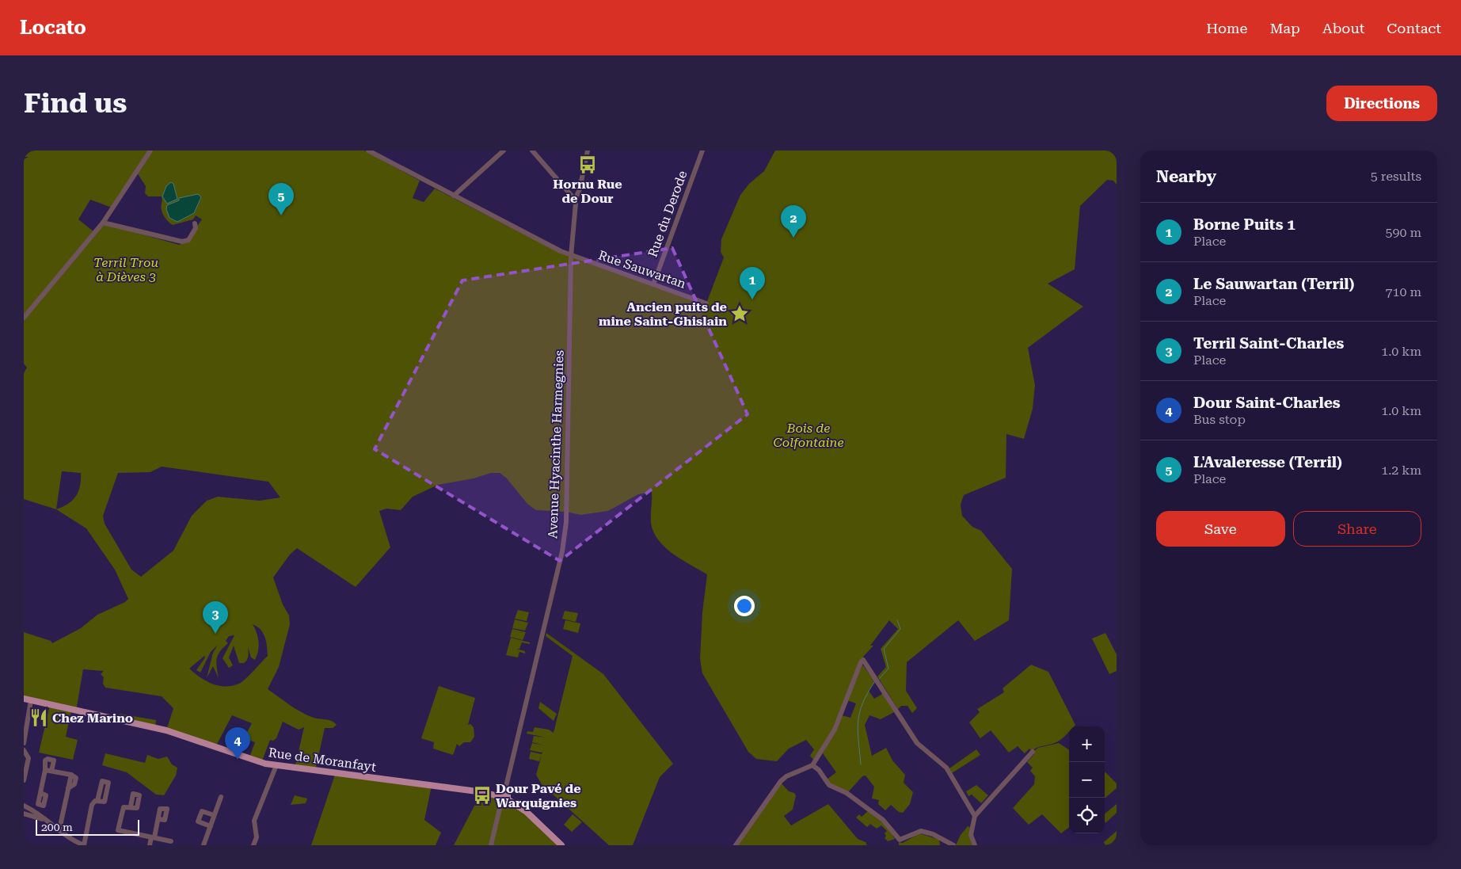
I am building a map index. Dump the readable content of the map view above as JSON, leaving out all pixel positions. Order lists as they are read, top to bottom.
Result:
{
  "streets": {
    "main road": ["Rue de Moranfayt"],
    "street": ["Rue du Derode", "Rue Sauwartan", "Avenue Hyacinthe Harmegnies"]
  },
  "crossings": [
    ["Rue du Derode", "Rue Sauwartan"],
    ["Rue Sauwartan", "Avenue Hyacinthe Harmegnies"],
    ["Avenue Hyacinthe Harmegnies", "Rue de Moranfayt"]
  ],
  "parks": ["Terril Trou à Dièves 3", "Bois de Colfontaine"],
  "places": {
    "bus stop": ["Hornu Rue de Dour", "Dour Pavé de Warquignies"],
    "place": ["Ancien puits de mine Saint-Ghislain"],
    "restaurant": ["Chez Marino"]
  },
  "scale_bar": "200 m",
  "page": {
    "header": "Locato",
    "nav": [
      "Home",
      "Map",
      "About",
      "Contact"
    ],
    "buttons": [
      "Directions",
      ["Save", "Share"]
    ],
    "title": "Find us",
    "heading": ["Nearby", "5 results"],
    "pins": [
      "5",
      "2",
      "1",
      "3",
      "4"
    ],
    "list": [
      {
        "mark": "1",
        "name": "Borne Puits 1",
        "note": "Place",
        "value": "590 m"
      },
      {
        "mark": "2",
        "name": "Le Sauwartan (Terril)",
        "note": "Place",
        "value": "710 m"
      },
      {
        "mark": "3",
        "name": "Terril Saint-Charles",
        "note": "Place",
        "value": "1.0 km"
      },
      {
        "mark": "4",
        "name": "Dour Saint-Charles",
        "note": "Bus stop",
        "value": "1.0 km"
      },
      {
        "mark": "5",
        "name": "L'Avaleresse (Terril)",
        "note": "Place",
        "value": "1.2 km"
      }
    ],
    "map_buttons": ["+", "−"],
    "scale": "200 m"
  }
}
